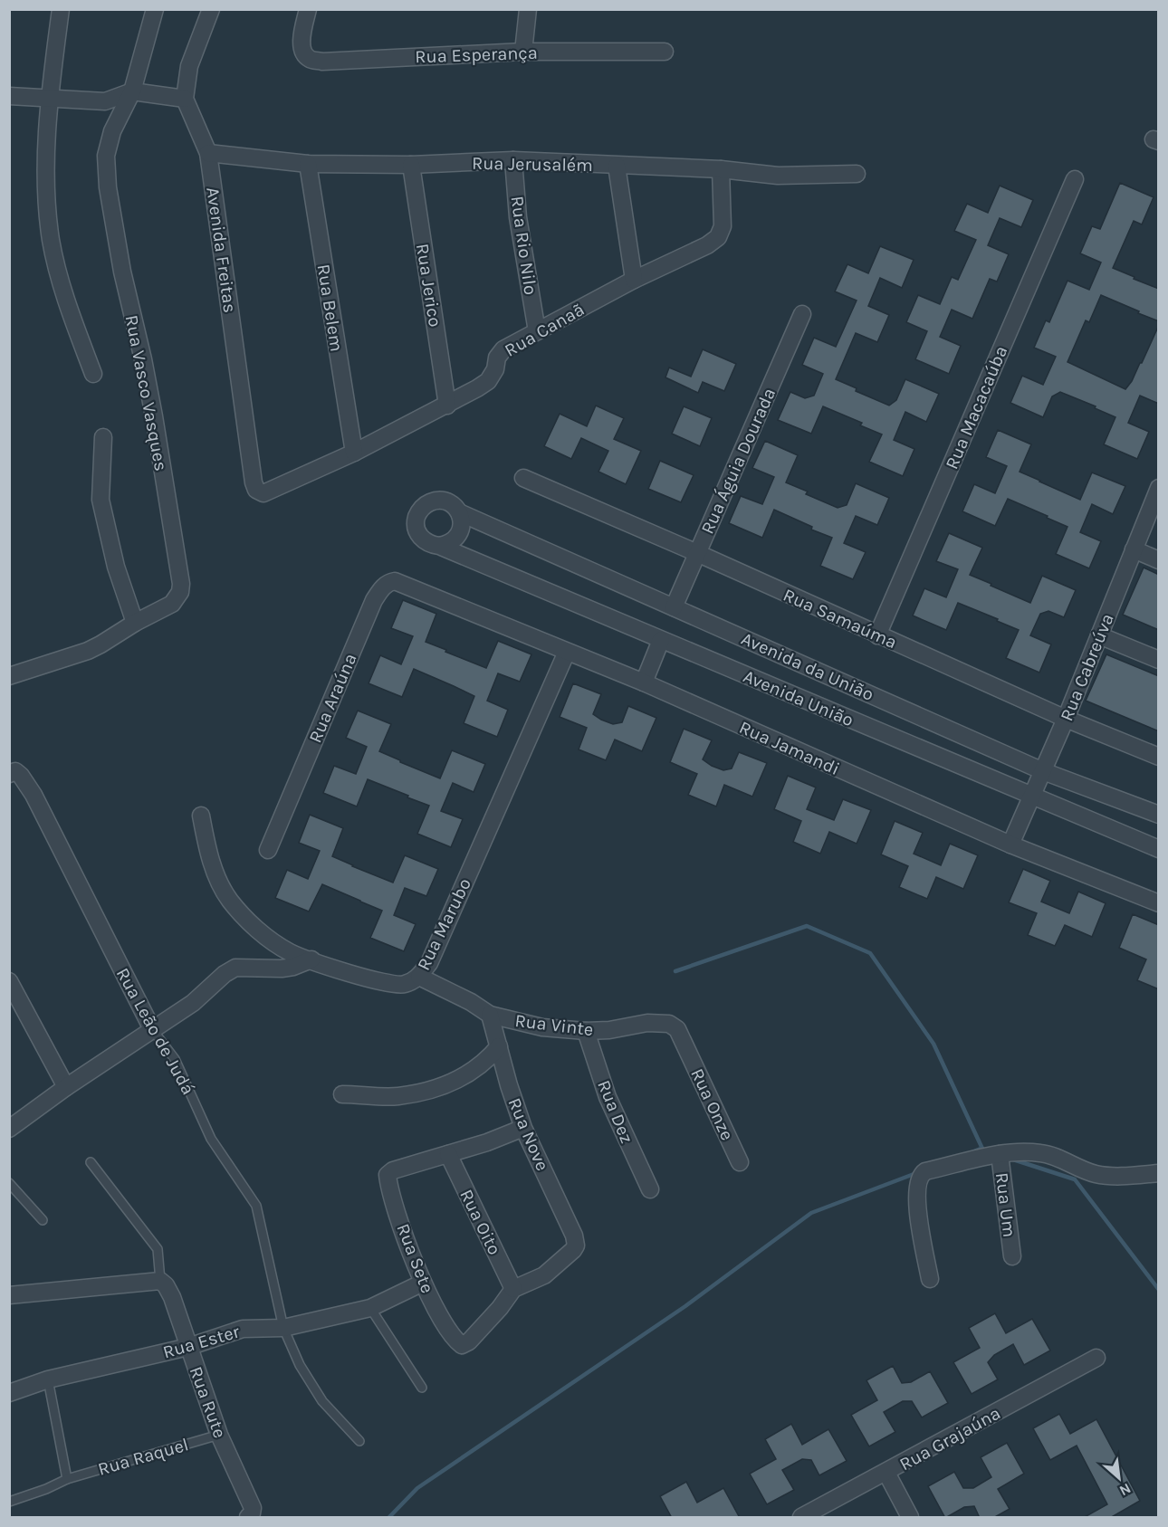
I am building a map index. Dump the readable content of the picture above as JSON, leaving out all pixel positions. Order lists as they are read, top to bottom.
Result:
{
  "streets": {
    "street": [
      "Rua Esperança",
      "Rua Jerusalém",
      "Rua Rio Nilo",
      "Avenida Freitas",
      "Rua Jerico",
      "Rua Belem",
      "Rua Canaã",
      "Rua Vasco Vasques",
      "Rua Macacaúba",
      "Rua Águia Dourada",
      "Rua Samaúma",
      "Avenida da União",
      "Rua Cabreúva",
      "Rua Araúna",
      "Avenida União",
      "Rua Jamandi",
      "Rua Marubo",
      "Rua Vinte",
      "Rua Leão de Judá",
      "Rua Onze",
      "Rua Dez",
      "Rua Nove",
      "Rua Um",
      "Rua Oito",
      "Rua Sete",
      "Rua Ester",
      "Rua Rute",
      "Rua Grajaúna"
    ],
    "lane": ["Rua Raquel"]
  },
  "crossings": [
    ["Rua Jerusalém", "Rua Rio Nilo"],
    ["Rua Jerusalém", "Avenida Freitas"],
    ["Rua Jerusalém", "Rua Jerico"],
    ["Rua Jerusalém", "Rua Belem"],
    ["Rua Jerusalém", "Rua Canaã"],
    ["Rua Rio Nilo", "Rua Canaã"],
    ["Avenida Freitas", "Rua Canaã"],
    ["Rua Jerico", "Rua Canaã"],
    ["Rua Belem", "Rua Canaã"],
    ["Rua Macacaúba", "Rua Samaúma"],
    ["Rua Águia Dourada", "Rua Samaúma"],
    ["Rua Águia Dourada", "Avenida da União"],
    ["Rua Samaúma", "Rua Cabreúva"],
    ["Avenida da União", "Rua Cabreúva"],
    ["Avenida da União", "Avenida União"],
    ["Rua Cabreúva", "Avenida União"],
    ["Rua Cabreúva", "Rua Jamandi"],
    ["Rua Araúna", "Rua Jamandi"],
    ["Rua Jamandi", "Rua Marubo"],
    ["Rua Marubo", "Rua Vinte"],
    ["Rua Vinte", "Rua Onze"],
    ["Rua Vinte", "Rua Dez"],
    ["Rua Vinte", "Rua Nove"],
    ["Rua Leão de Judá", "Rua Ester"],
    ["Rua Nove", "Rua Oito"],
    ["Rua Nove", "Rua Sete"],
    ["Rua Oito", "Rua Sete"],
    ["Rua Sete", "Rua Ester"],
    ["Rua Ester", "Rua Rute"],
    ["Rua Rute", "Rua Raquel"]
  ],
  "north": "bottom right"
}
